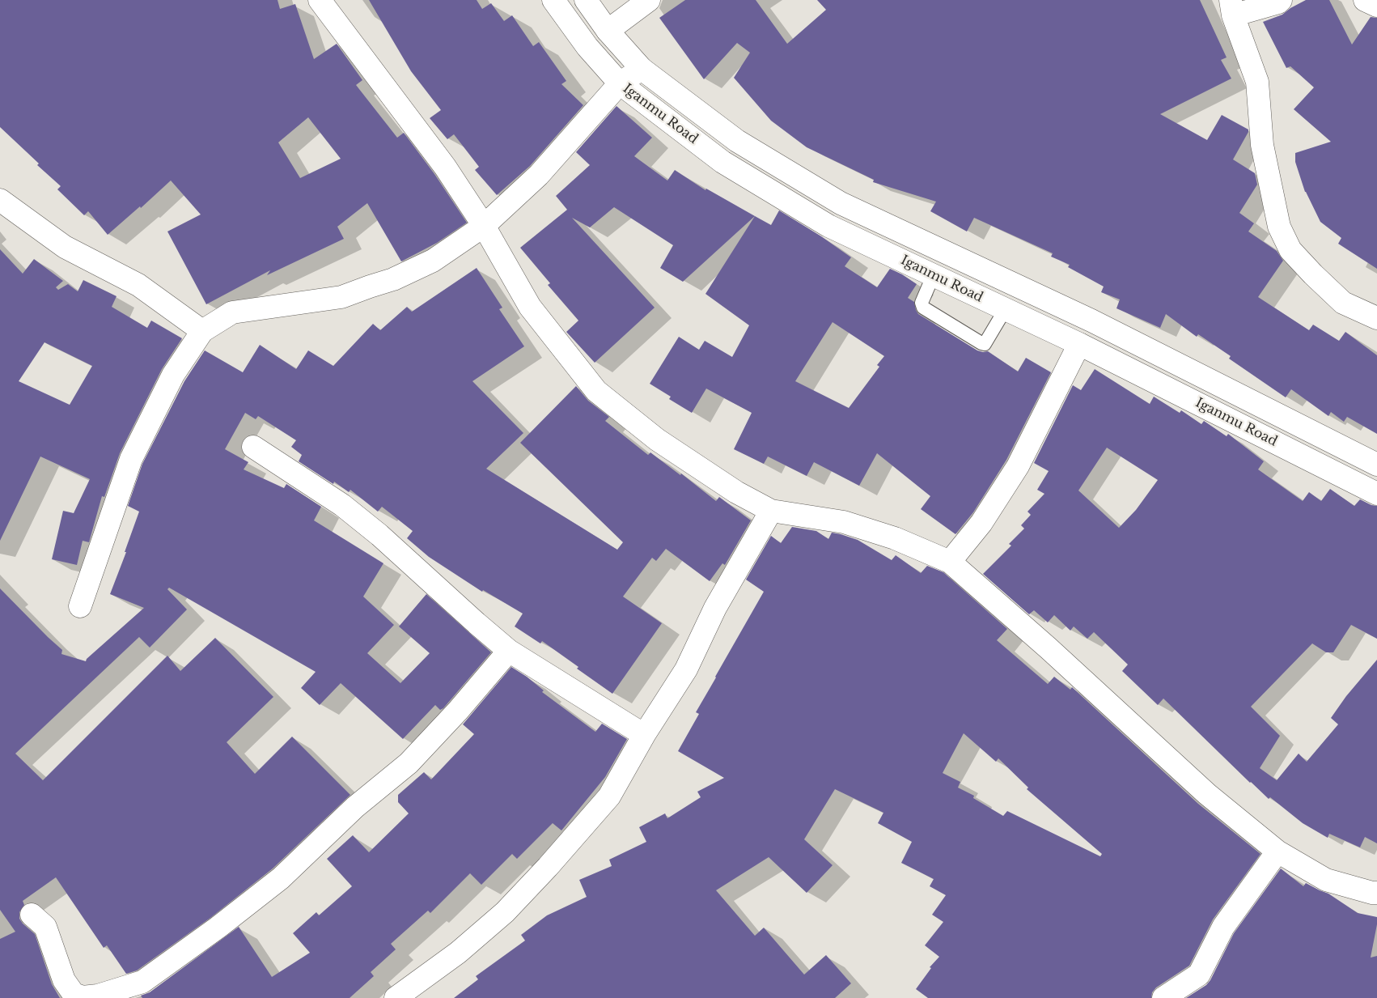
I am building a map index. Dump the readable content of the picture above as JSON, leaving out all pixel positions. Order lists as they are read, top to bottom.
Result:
{
  "streets": {
    "street": ["Iganmu Road"]
  }
}
